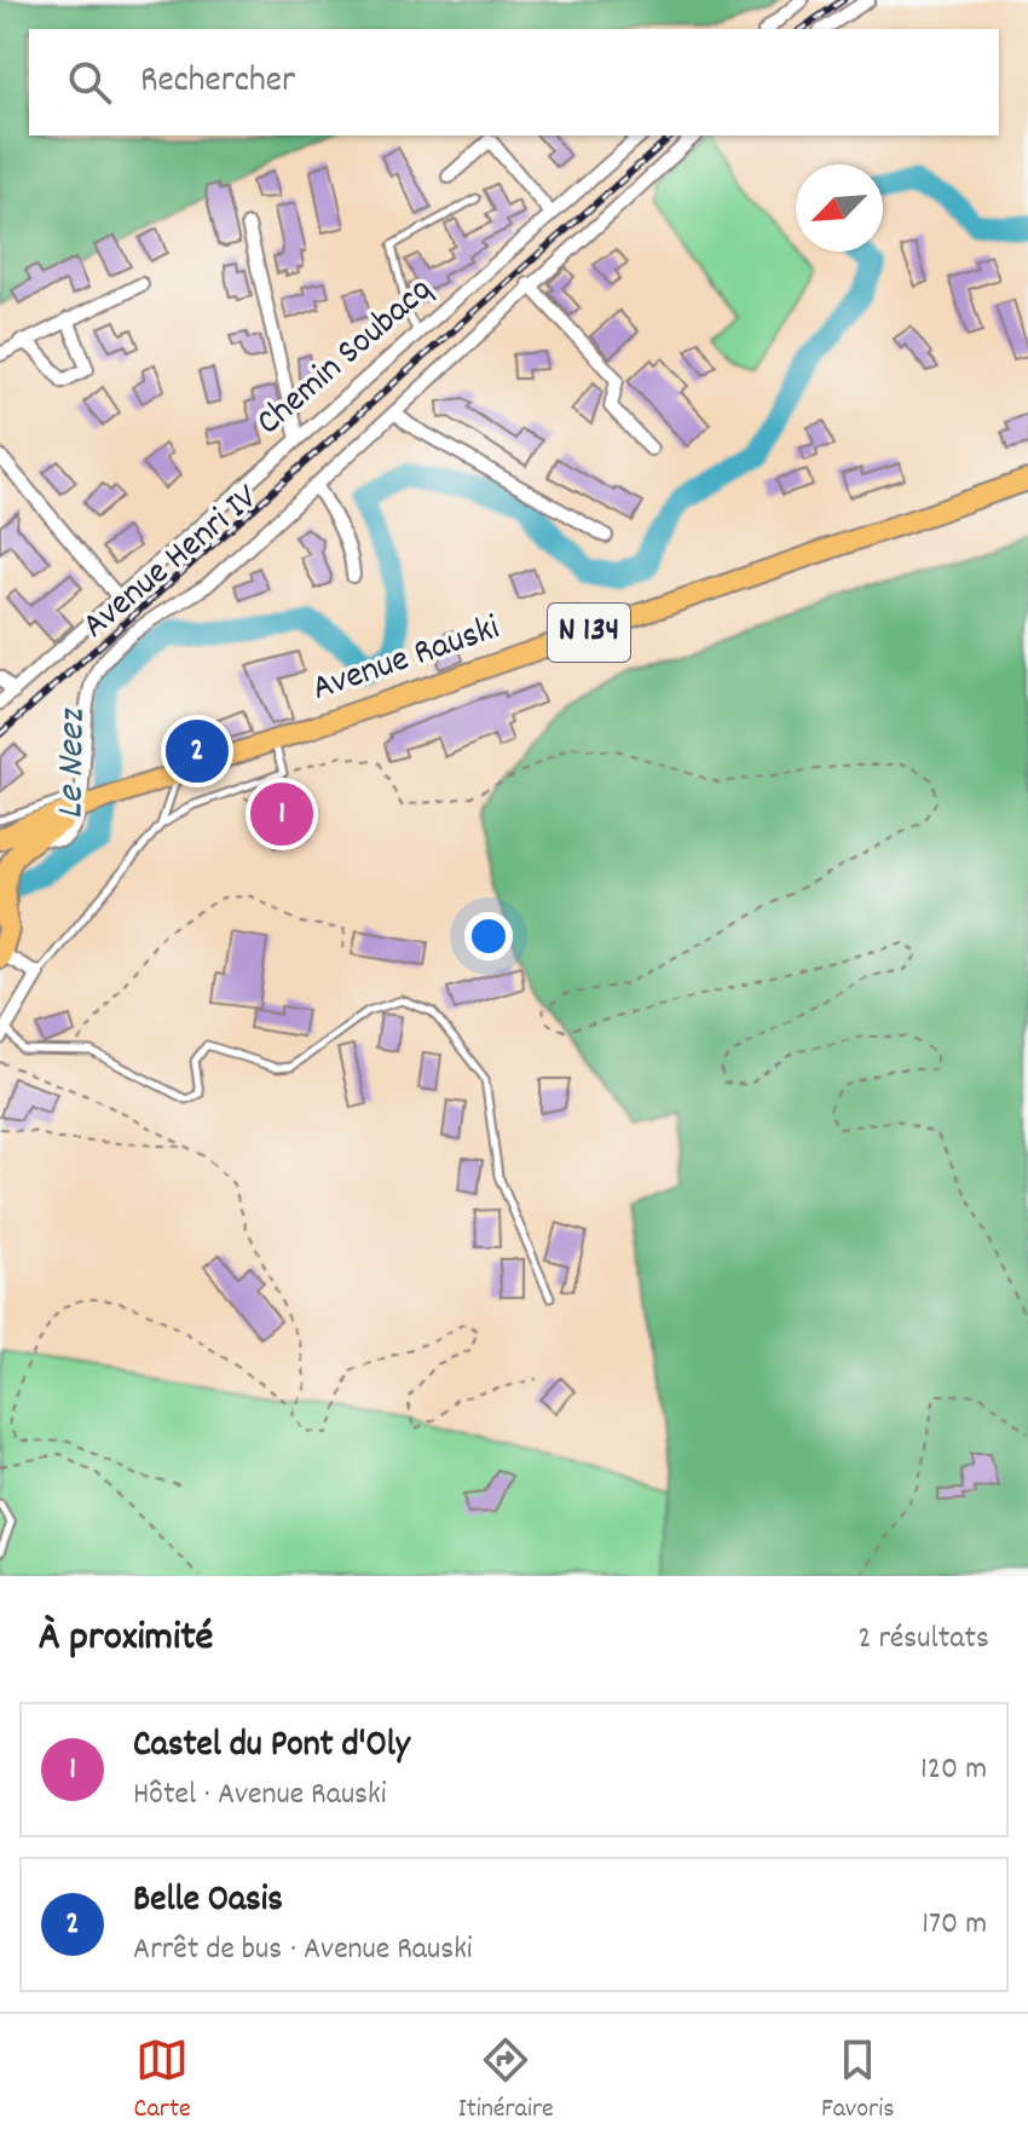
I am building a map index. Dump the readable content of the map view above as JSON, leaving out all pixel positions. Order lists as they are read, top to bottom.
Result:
{
  "streets": {
    "main road": ["N 134", "Avenue Rauski"],
    "street": ["Chemin Soubacq", "Avenue Henri IV"]
  },
  "crossings": [
    ["Avenue Henri IV", "Avenue Rauski"]
  ],
  "water": ["Le Neez"],
  "north": "bottom left",
  "page": {
    "search": "Rechercher",
    "pins": ["2", "1"],
    "heading": ["À proximité", "2 résultats"],
    "list": [
      {
        "mark": "1",
        "name": "Castel du Pont d'Oly",
        "note": "Hôtel · Avenue Rauski",
        "value": "120 m"
      },
      {
        "mark": "2",
        "name": "Belle Oasis",
        "note": "Arrêt de bus · Avenue Rauski",
        "value": "170 m"
      }
    ],
    "nav": ["Carte", "Itinéraire", "Favoris"]
  }
}
